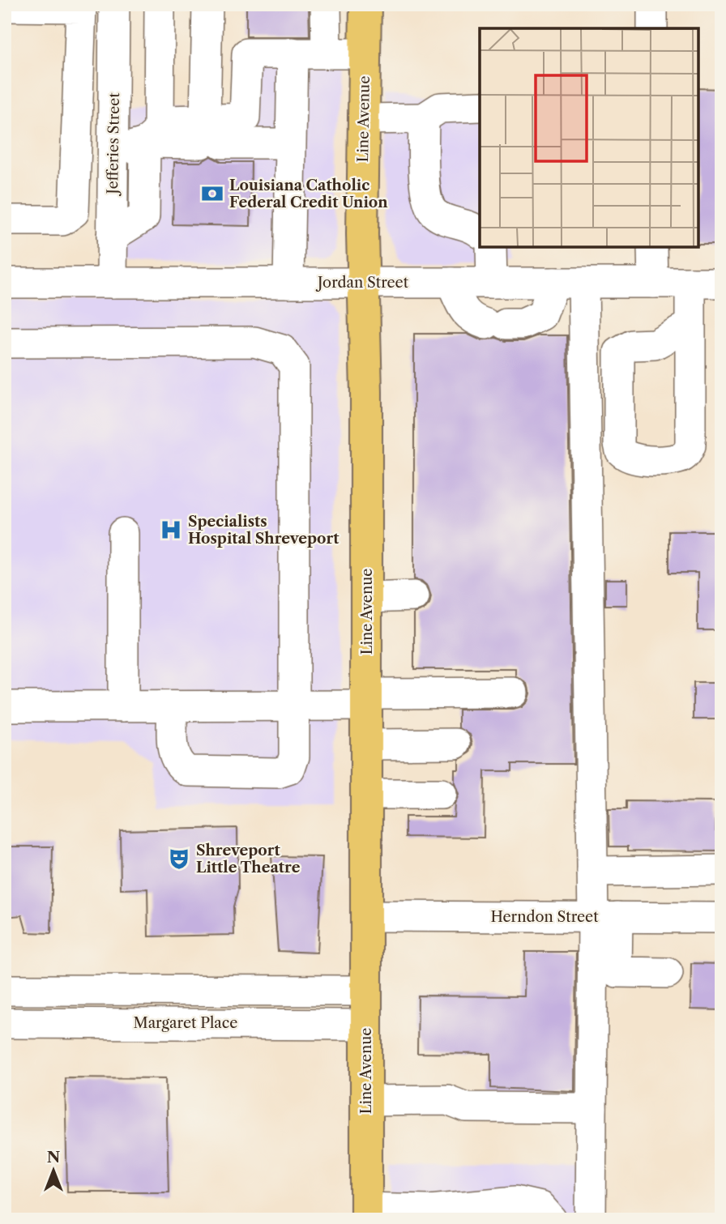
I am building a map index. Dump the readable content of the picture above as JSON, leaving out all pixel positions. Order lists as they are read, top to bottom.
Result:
{
  "streets": {
    "main road": ["Line Avenue"],
    "street": [
      "Jefferies Street",
      "Jordan Street",
      "Herndon Street",
      "Margaret Place"
    ]
  },
  "crossings": [
    ["Line Avenue", "Jordan Street"],
    ["Line Avenue", "Herndon Street"],
    ["Line Avenue", "Margaret Place"],
    ["Jefferies Street", "Jordan Street"]
  ],
  "places": {
    "bank": ["Louisiana Catholic Federal Credit Union"],
    "hospital": ["Specialists Hospital Shreveport"],
    "theatre": ["Shreveport Little Theatre"]
  },
  "north": "top"
}
